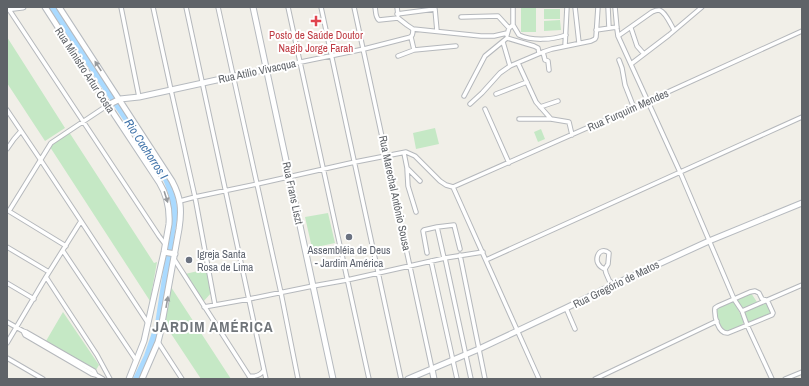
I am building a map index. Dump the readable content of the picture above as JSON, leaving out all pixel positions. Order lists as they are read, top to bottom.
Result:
{
  "streets": {
    "street": [
      "Rua Ministro Artur Costa",
      "Rua Atilio Vivacqua",
      "Rua Furquim Mendes",
      "Rua Frans Liszt",
      "Rua Marechal Antônio Sousa",
      "Rua Gregório de Matos"
    ]
  },
  "crossings": [
    ["Rua Ministro Artur Costa", "Rua Atilio Vivacqua"],
    ["Rua Atilio Vivacqua", "Rua Frans Liszt"],
    ["Rua Atilio Vivacqua", "Rua Marechal Antônio Sousa"],
    ["Rua Marechal Antônio Sousa", "Rua Gregório de Matos"]
  ],
  "districts": ["JARDIM AMÉRICA"],
  "water": ["Rio Cachorros I"],
  "places": {
    "health": ["Posto de Saúde Doutor Nagib Jorge Farah"],
    "other": ["Assembléia de Deus - Jardim América", "Igreja Santa Rosa de Lima"]
  }
}
